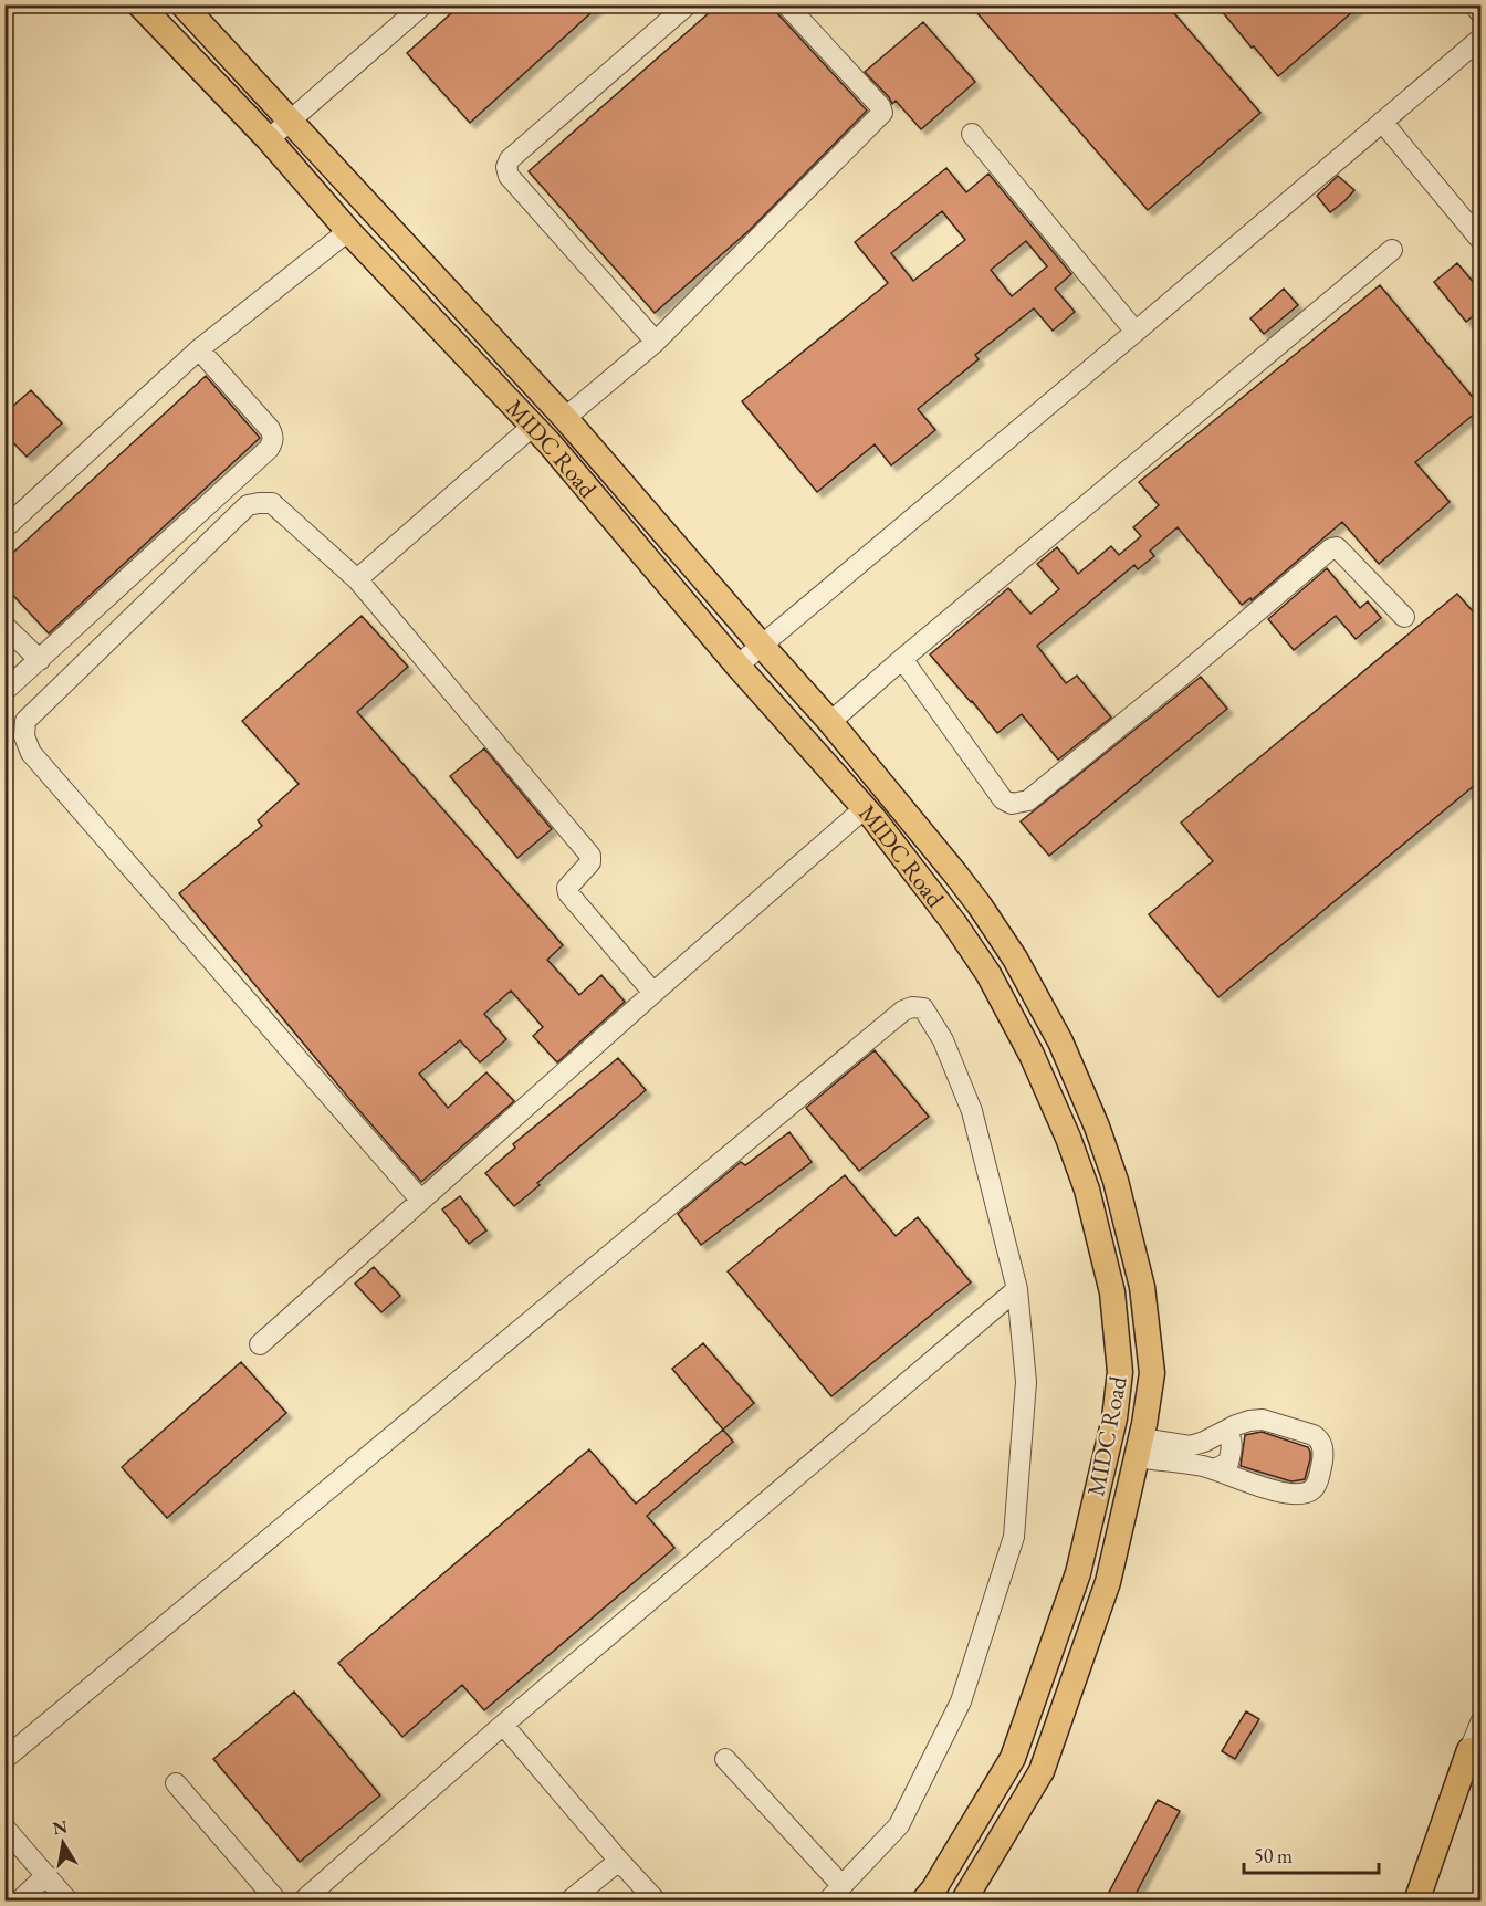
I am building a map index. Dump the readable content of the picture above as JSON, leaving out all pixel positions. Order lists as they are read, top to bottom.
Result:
{
  "streets": {
    "main road": ["MIDC Road"]
  },
  "scale_bar": "50 m",
  "north": "top"
}
